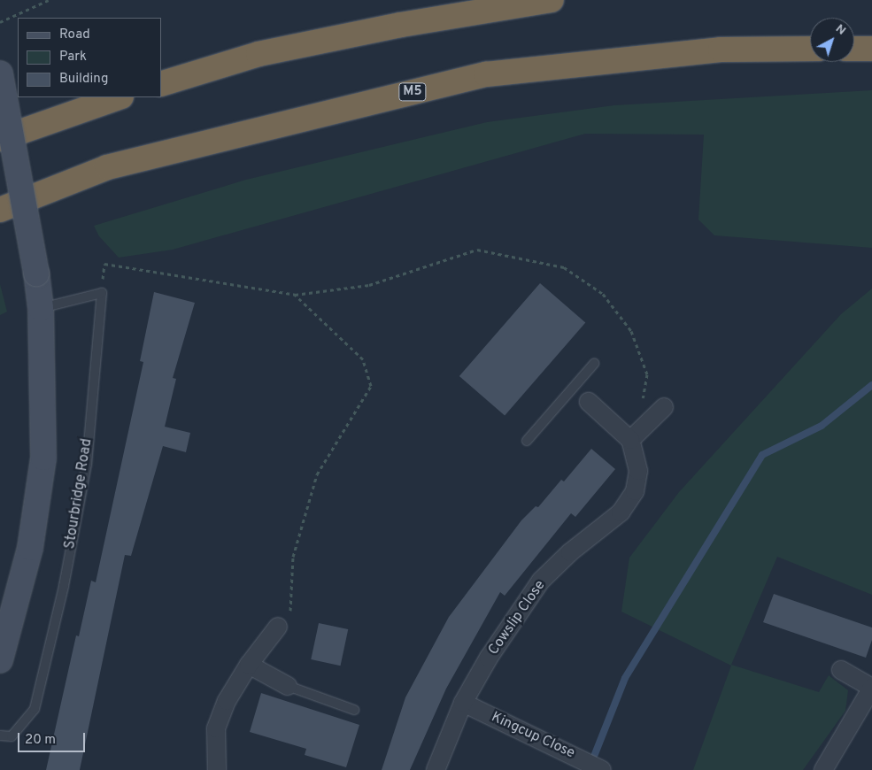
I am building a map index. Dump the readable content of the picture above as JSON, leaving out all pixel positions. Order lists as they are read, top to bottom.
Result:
{
  "streets": {
    "highway": ["M5"],
    "street": ["Cowslip Close", "Kingcup Close"],
    "lane": ["Stourbridge Road"]
  },
  "crossings": [
    ["Cowslip Close", "Kingcup Close"]
  ],
  "legend": ["Road", "Park", "Building"],
  "scale_bar": "20 m",
  "north": "top right"
}
